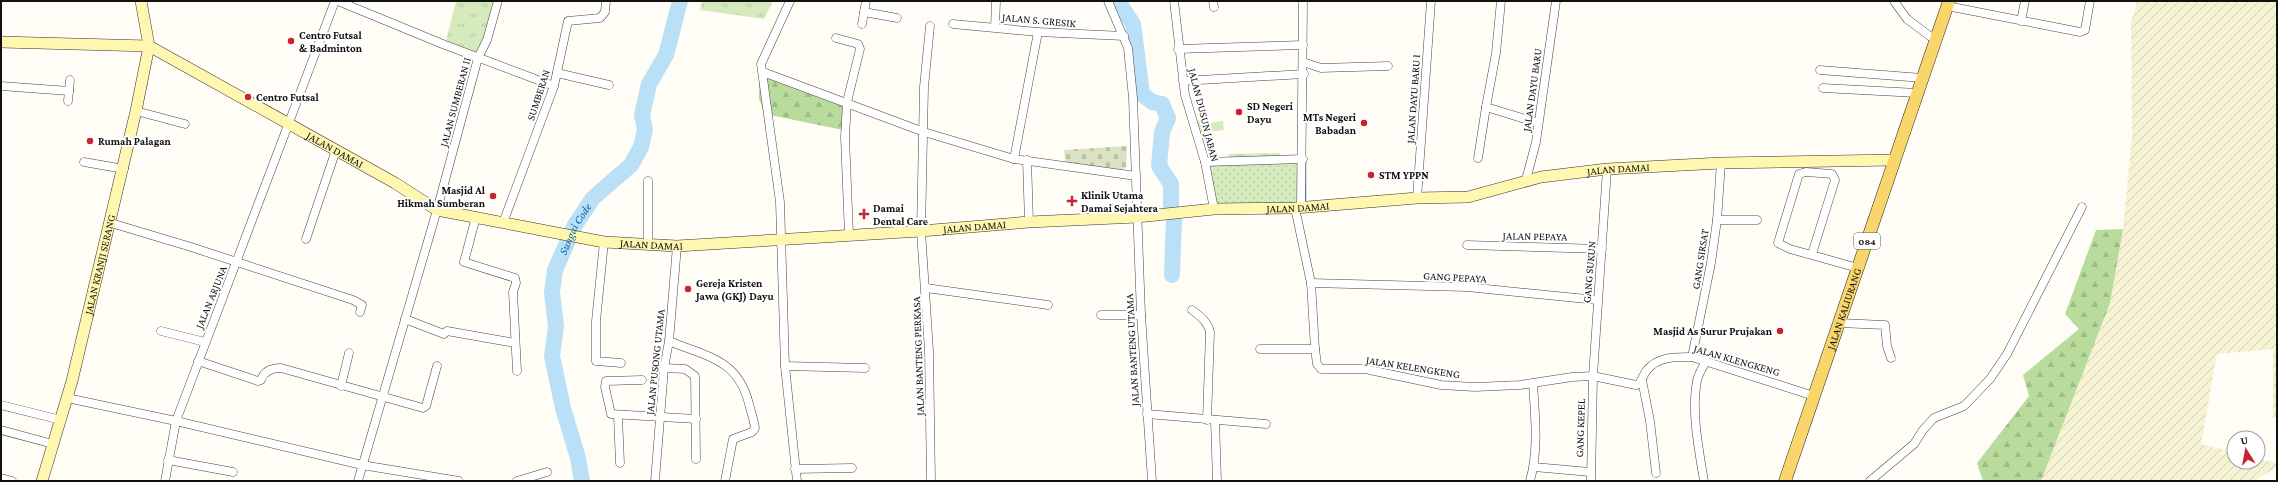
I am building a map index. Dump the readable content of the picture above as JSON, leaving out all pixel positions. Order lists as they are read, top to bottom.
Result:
{
  "streets": {
    "main road": [
      "JALAN DAMAI",
      "084",
      "JALAN KRANJI SERANG",
      "JALAN KALIURANG"
    ],
    "street": [
      "JALAN S. GRESIK",
      "JALAN DAYU BARU",
      "SUMBERAN",
      "JALAN DAYU BARU I",
      "JALAN SUMBERAN II",
      "JALAN DUSUN JABAN",
      "JALAN PEPAYA",
      "GANG SIRSAT",
      "GANG SUKUN",
      "GANG PEPAYA",
      "JALAN ARJUNA",
      "JALAN BANTENG UTAMA",
      "JALAN BANTENG PERKASA",
      "JALAN KLENGKENG",
      "JALAN PUSONG UTAMA",
      "JALAN KELENGKENG",
      "GANG KEPEL"
    ]
  },
  "crossings": [
    ["JALAN S. GRESIK", "JALAN BANTENG UTAMA"],
    ["JALAN DAYU BARU", "JALAN DAMAI"],
    ["SUMBERAN", "JALAN DAMAI"],
    ["JALAN DAYU BARU I", "JALAN DAMAI"],
    ["JALAN SUMBERAN II", "JALAN DAMAI"],
    ["JALAN DUSUN JABAN", "JALAN DAMAI"],
    ["JALAN DAMAI", "GANG SIRSAT"],
    ["JALAN DAMAI", "JALAN KRANJI SERANG"],
    ["JALAN DAMAI", "GANG SUKUN"],
    ["JALAN DAMAI", "JALAN ARJUNA"],
    ["JALAN DAMAI", "JALAN KALIURANG"],
    ["JALAN DAMAI", "JALAN BANTENG UTAMA"],
    ["JALAN DAMAI", "JALAN BANTENG PERKASA"],
    ["JALAN DAMAI", "JALAN PUSONG UTAMA"],
    ["JALAN DAMAI", "JALAN KELENGKENG"],
    ["JALAN PEPAYA", "GANG SUKUN"],
    ["GANG SIRSAT", "JALAN KLENGKENG"],
    ["GANG SUKUN", "GANG PEPAYA"],
    ["GANG SUKUN", "JALAN KELENGKENG"],
    ["GANG SUKUN", "GANG KEPEL"],
    ["GANG PEPAYA", "JALAN KELENGKENG"],
    ["JALAN KALIURANG", "JALAN KLENGKENG"],
    ["JALAN KELENGKENG", "GANG KEPEL"]
  ],
  "water": ["Sungai Code"],
  "places": {
    "other": [
      "Centro Futsal & Badminton",
      "Centro Futsal",
      "SD Negeri Dayu",
      "MTs Negeri Babadan",
      "Rumah Palagan",
      "STM YPPN",
      "Masjid Al Hikmah Sumberan",
      "Gereja Kristen Jawa (GKJ) Dayu",
      "Masjid As Surur Prujakan"
    ],
    "health": ["Klinik Utama Damai Sejahtera", "Damai Dental Care"]
  },
  "north": "top"
}
